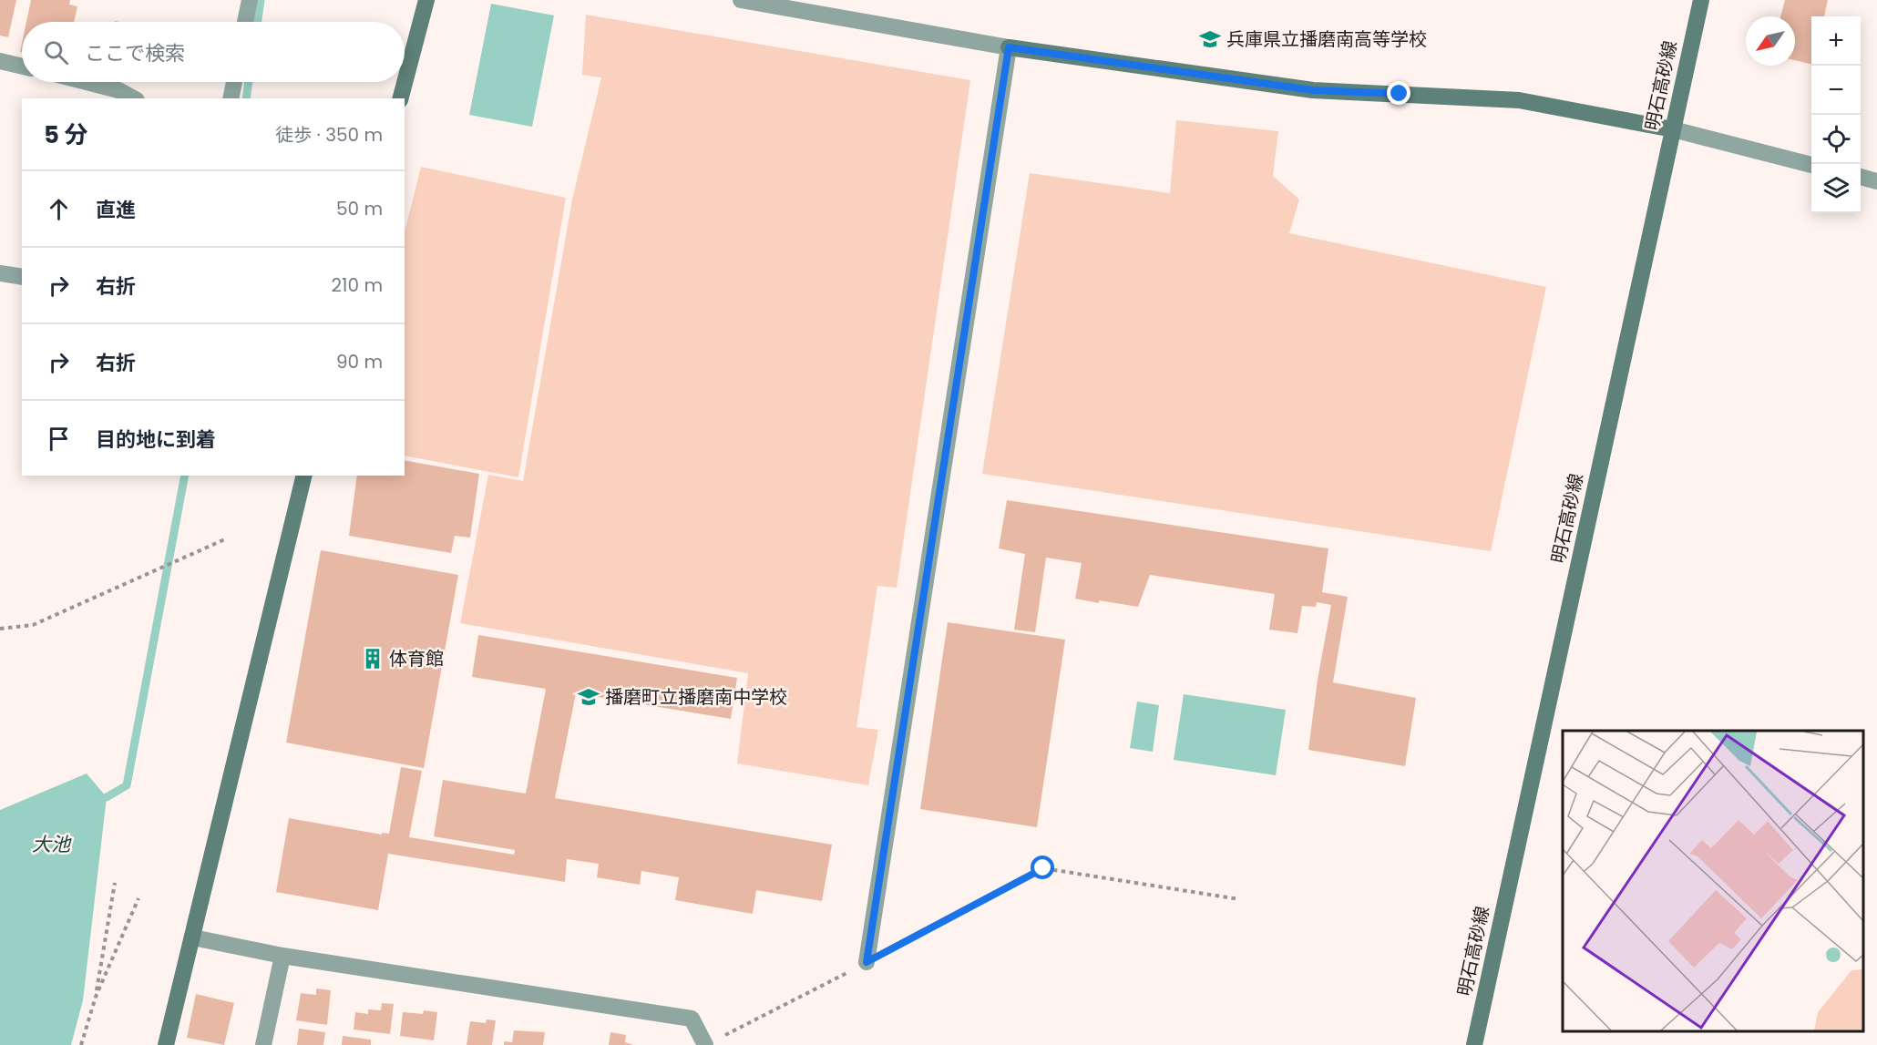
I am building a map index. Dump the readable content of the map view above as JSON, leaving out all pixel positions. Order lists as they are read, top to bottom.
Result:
{
  "streets": {
    "street": ["明石高砂線"]
  },
  "water": ["大池"],
  "places": {
    "school or university": ["兵庫県立播磨南高等学校", "播磨町立播磨南中学校"],
    "building": ["体育館"]
  },
  "north": "bottom left",
  "page": {
    "map_buttons": ["+", "−"],
    "search": "ここで検索",
    "heading": ["5 分", "徒歩 · 350 m"],
    "list": [
      ["直進", "50 m"],
      ["右折", "210 m"],
      ["右折", "90 m"],
      "目的地に到着"
    ]
  }
}
